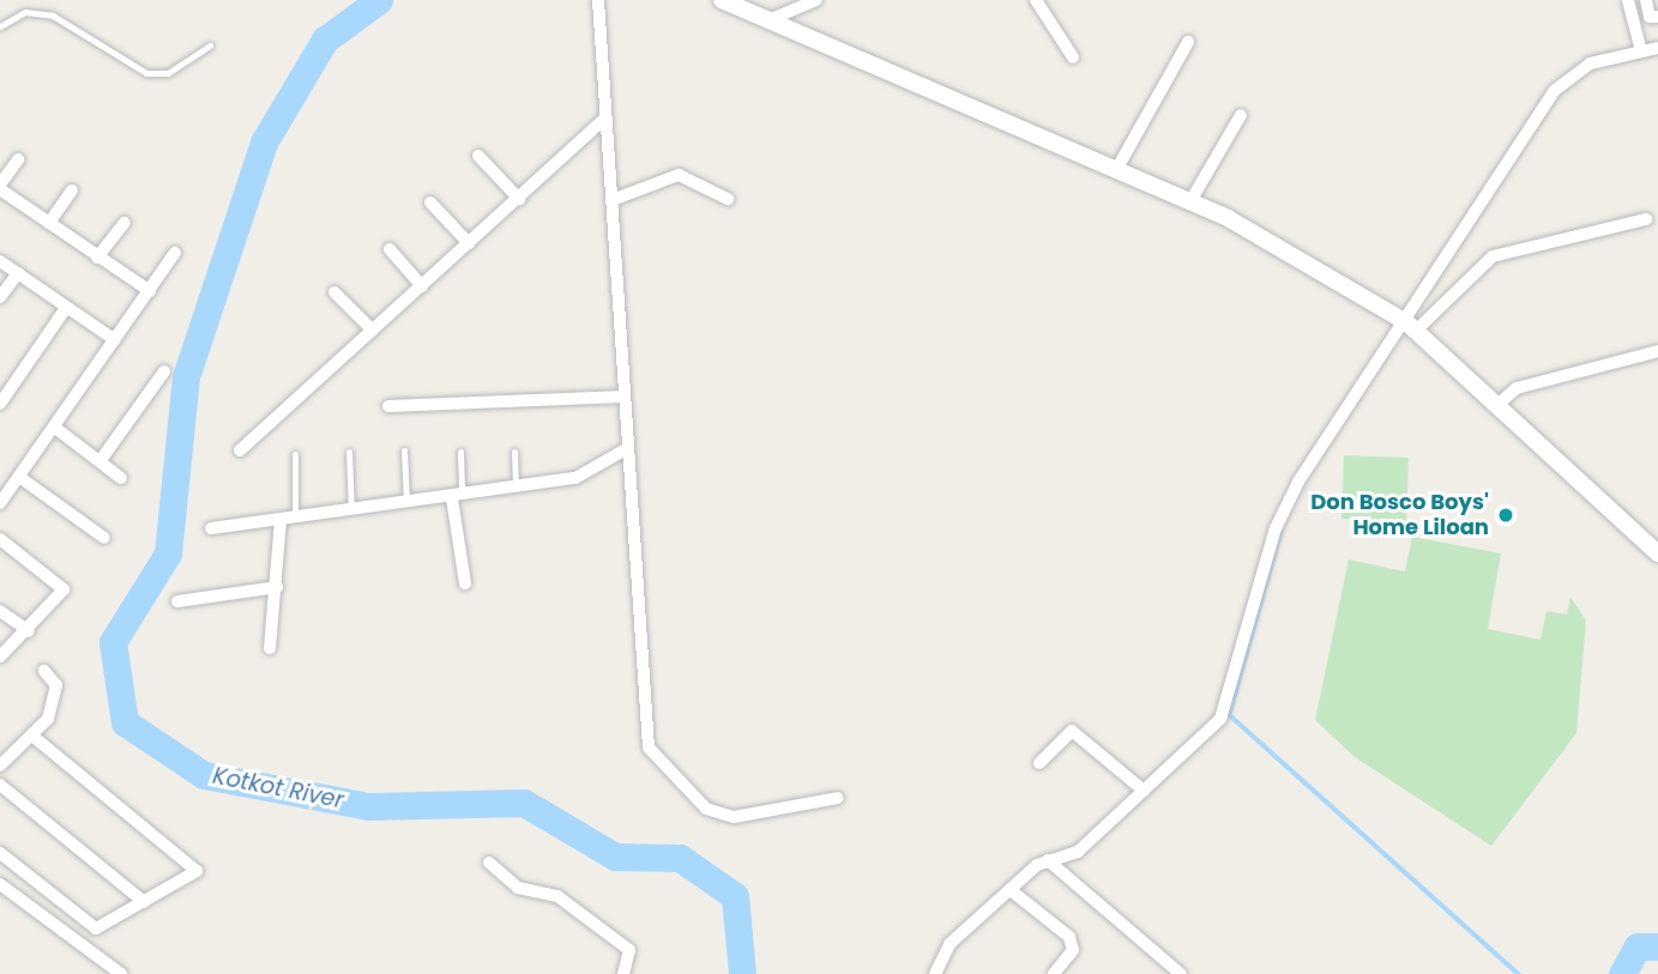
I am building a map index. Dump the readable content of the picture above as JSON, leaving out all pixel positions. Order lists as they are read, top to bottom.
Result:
{
  "water": ["Kotkot River"],
  "places": ["Don Bosco Boys' Home Liloan"]
}
